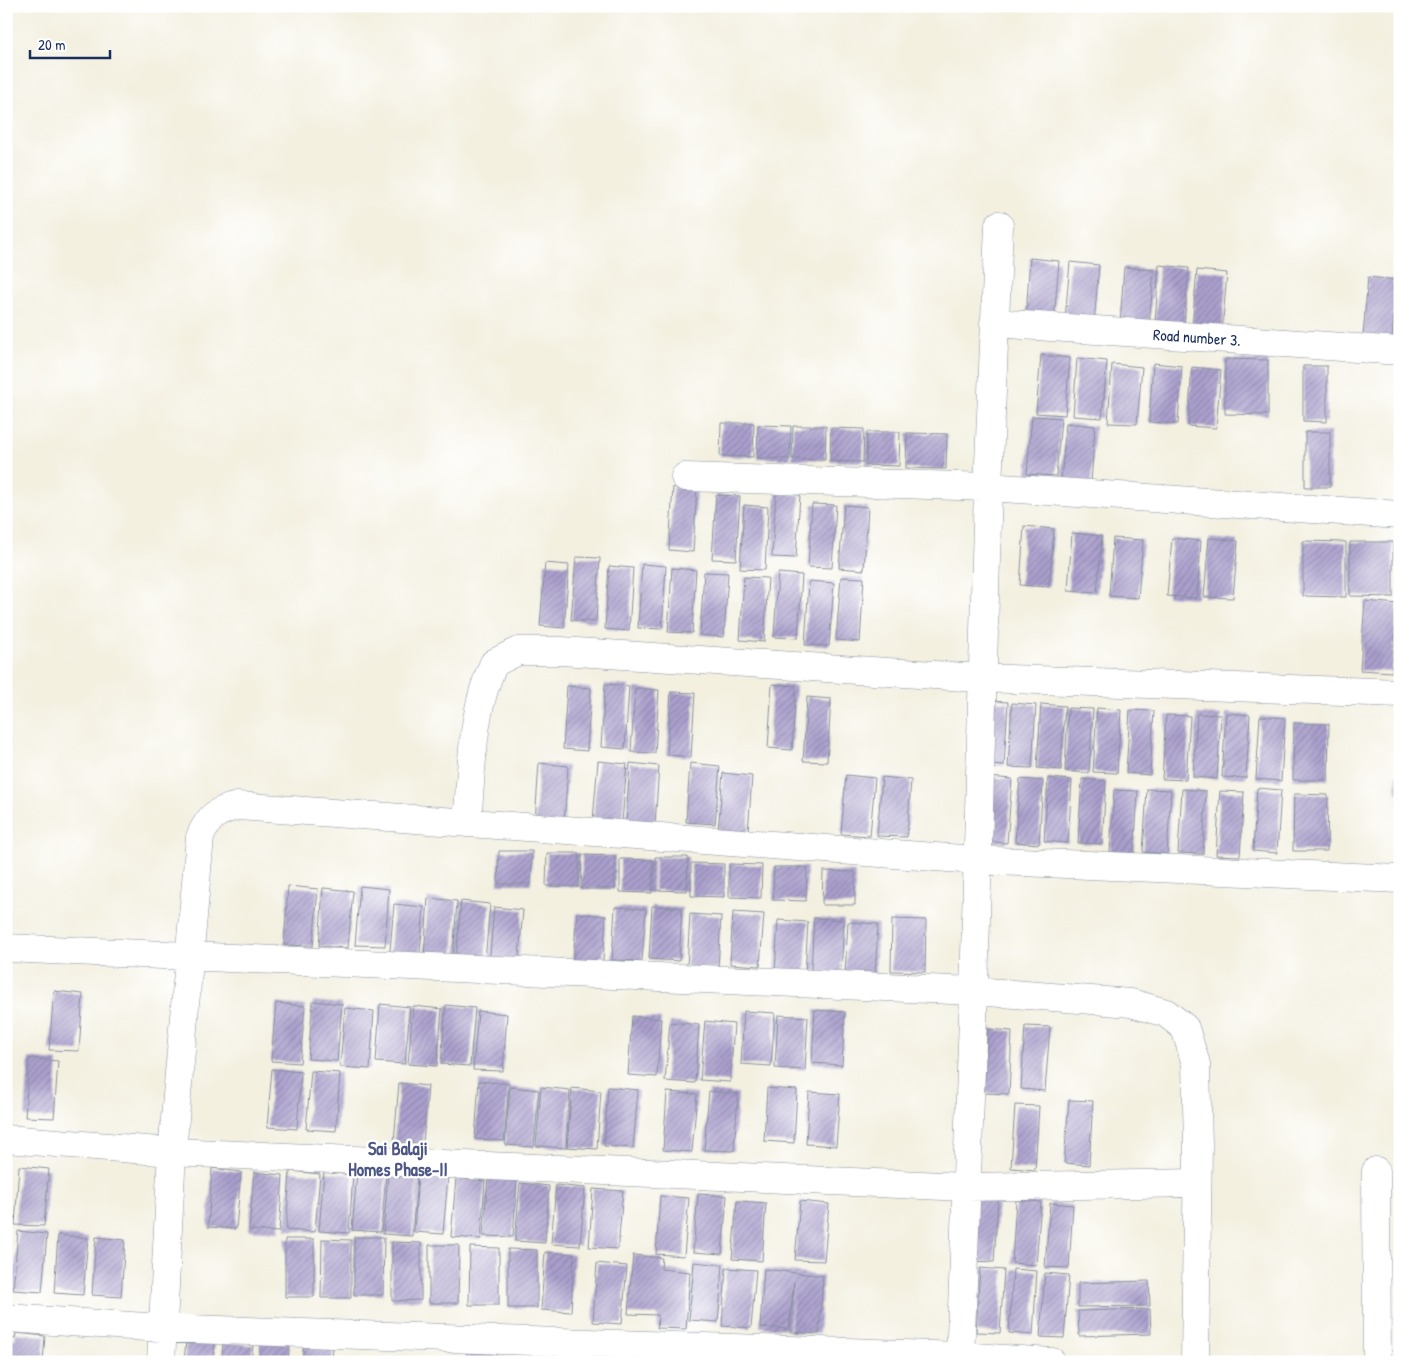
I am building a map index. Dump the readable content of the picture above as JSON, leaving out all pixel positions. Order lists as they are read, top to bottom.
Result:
{
  "streets": {
    "street": ["Road number 3."]
  },
  "districts": ["Sai Balaji Homes Phase-II"],
  "scale_bar": "20 m"
}
